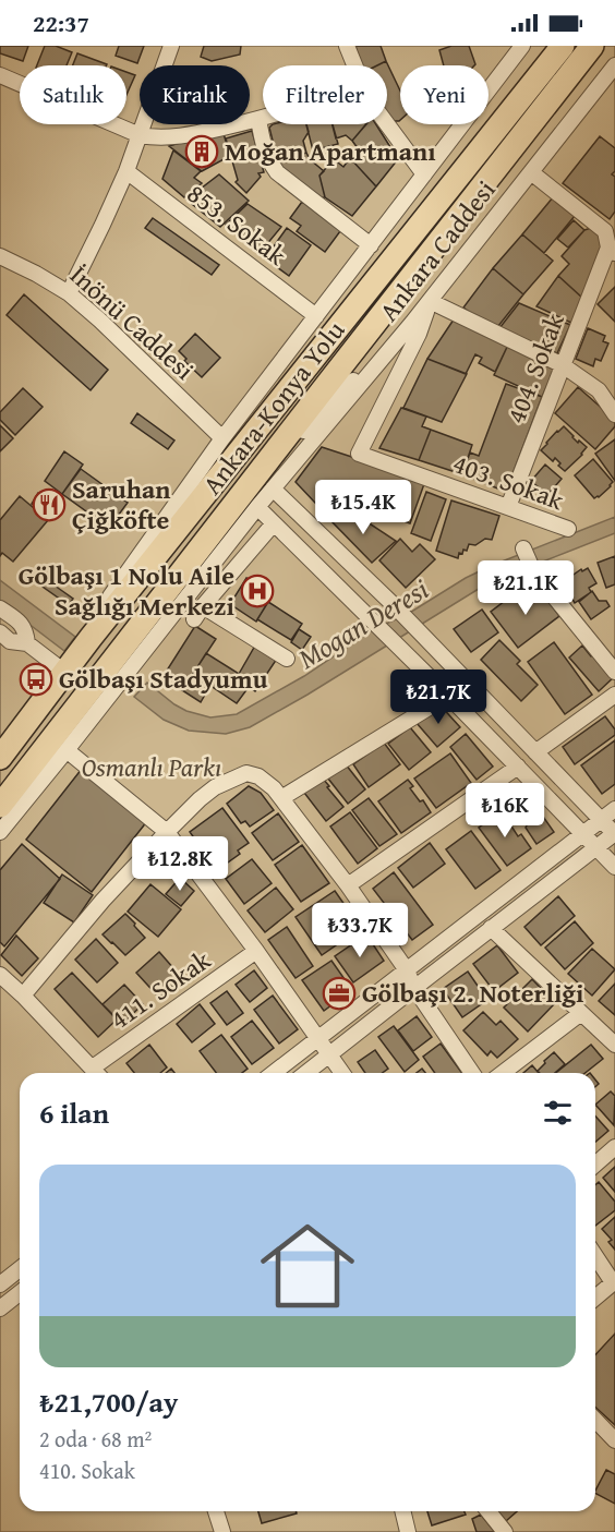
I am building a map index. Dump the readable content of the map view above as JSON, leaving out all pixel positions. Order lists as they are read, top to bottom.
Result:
{
  "streets": {
    "highway": ["Ankara-Konya Yolu"],
    "street": [
      "853. Sokak",
      "Ankara Caddesi",
      "İnönü Caddesi",
      "404. Sokak",
      "403. Sokak",
      "411. Sokak"
    ]
  },
  "crossings": [
    ["Ankara Caddesi", "Ankara-Konya Yolu"],
    ["Ankara Caddesi", "403. Sokak"],
    ["404. Sokak", "403. Sokak"]
  ],
  "water": ["Mogan Deresi"],
  "parks": ["Osmanlı Parkı"],
  "places": {
    "building": ["Moğan Apartmanı"],
    "restaurant": ["Saruhan Çiğköfte"],
    "hospital": ["Gölbaşı 1 Nolu Aile Sağlığı Merkezi"],
    "bus stop": ["Gölbaşı Stadyumu"],
    "office": ["Gölbaşı 2. Noterliği"]
  },
  "page": {
    "status": "22:37",
    "chip": [
      "Satılık",
      "Kiralık",
      "Filtreler",
      "Yeni"
    ],
    "price": [
      "₺15.4K",
      "₺21.1K",
      "₺21.7K",
      "₺16K",
      "₺12.8K",
      "₺33.7K"
    ],
    "heading": "6 ilan",
    "list": [
      {
        "name": "₺21,700/ay",
        "note": "2 oda · 68 m² · 410. Sokak"
      }
    ]
  }
}
